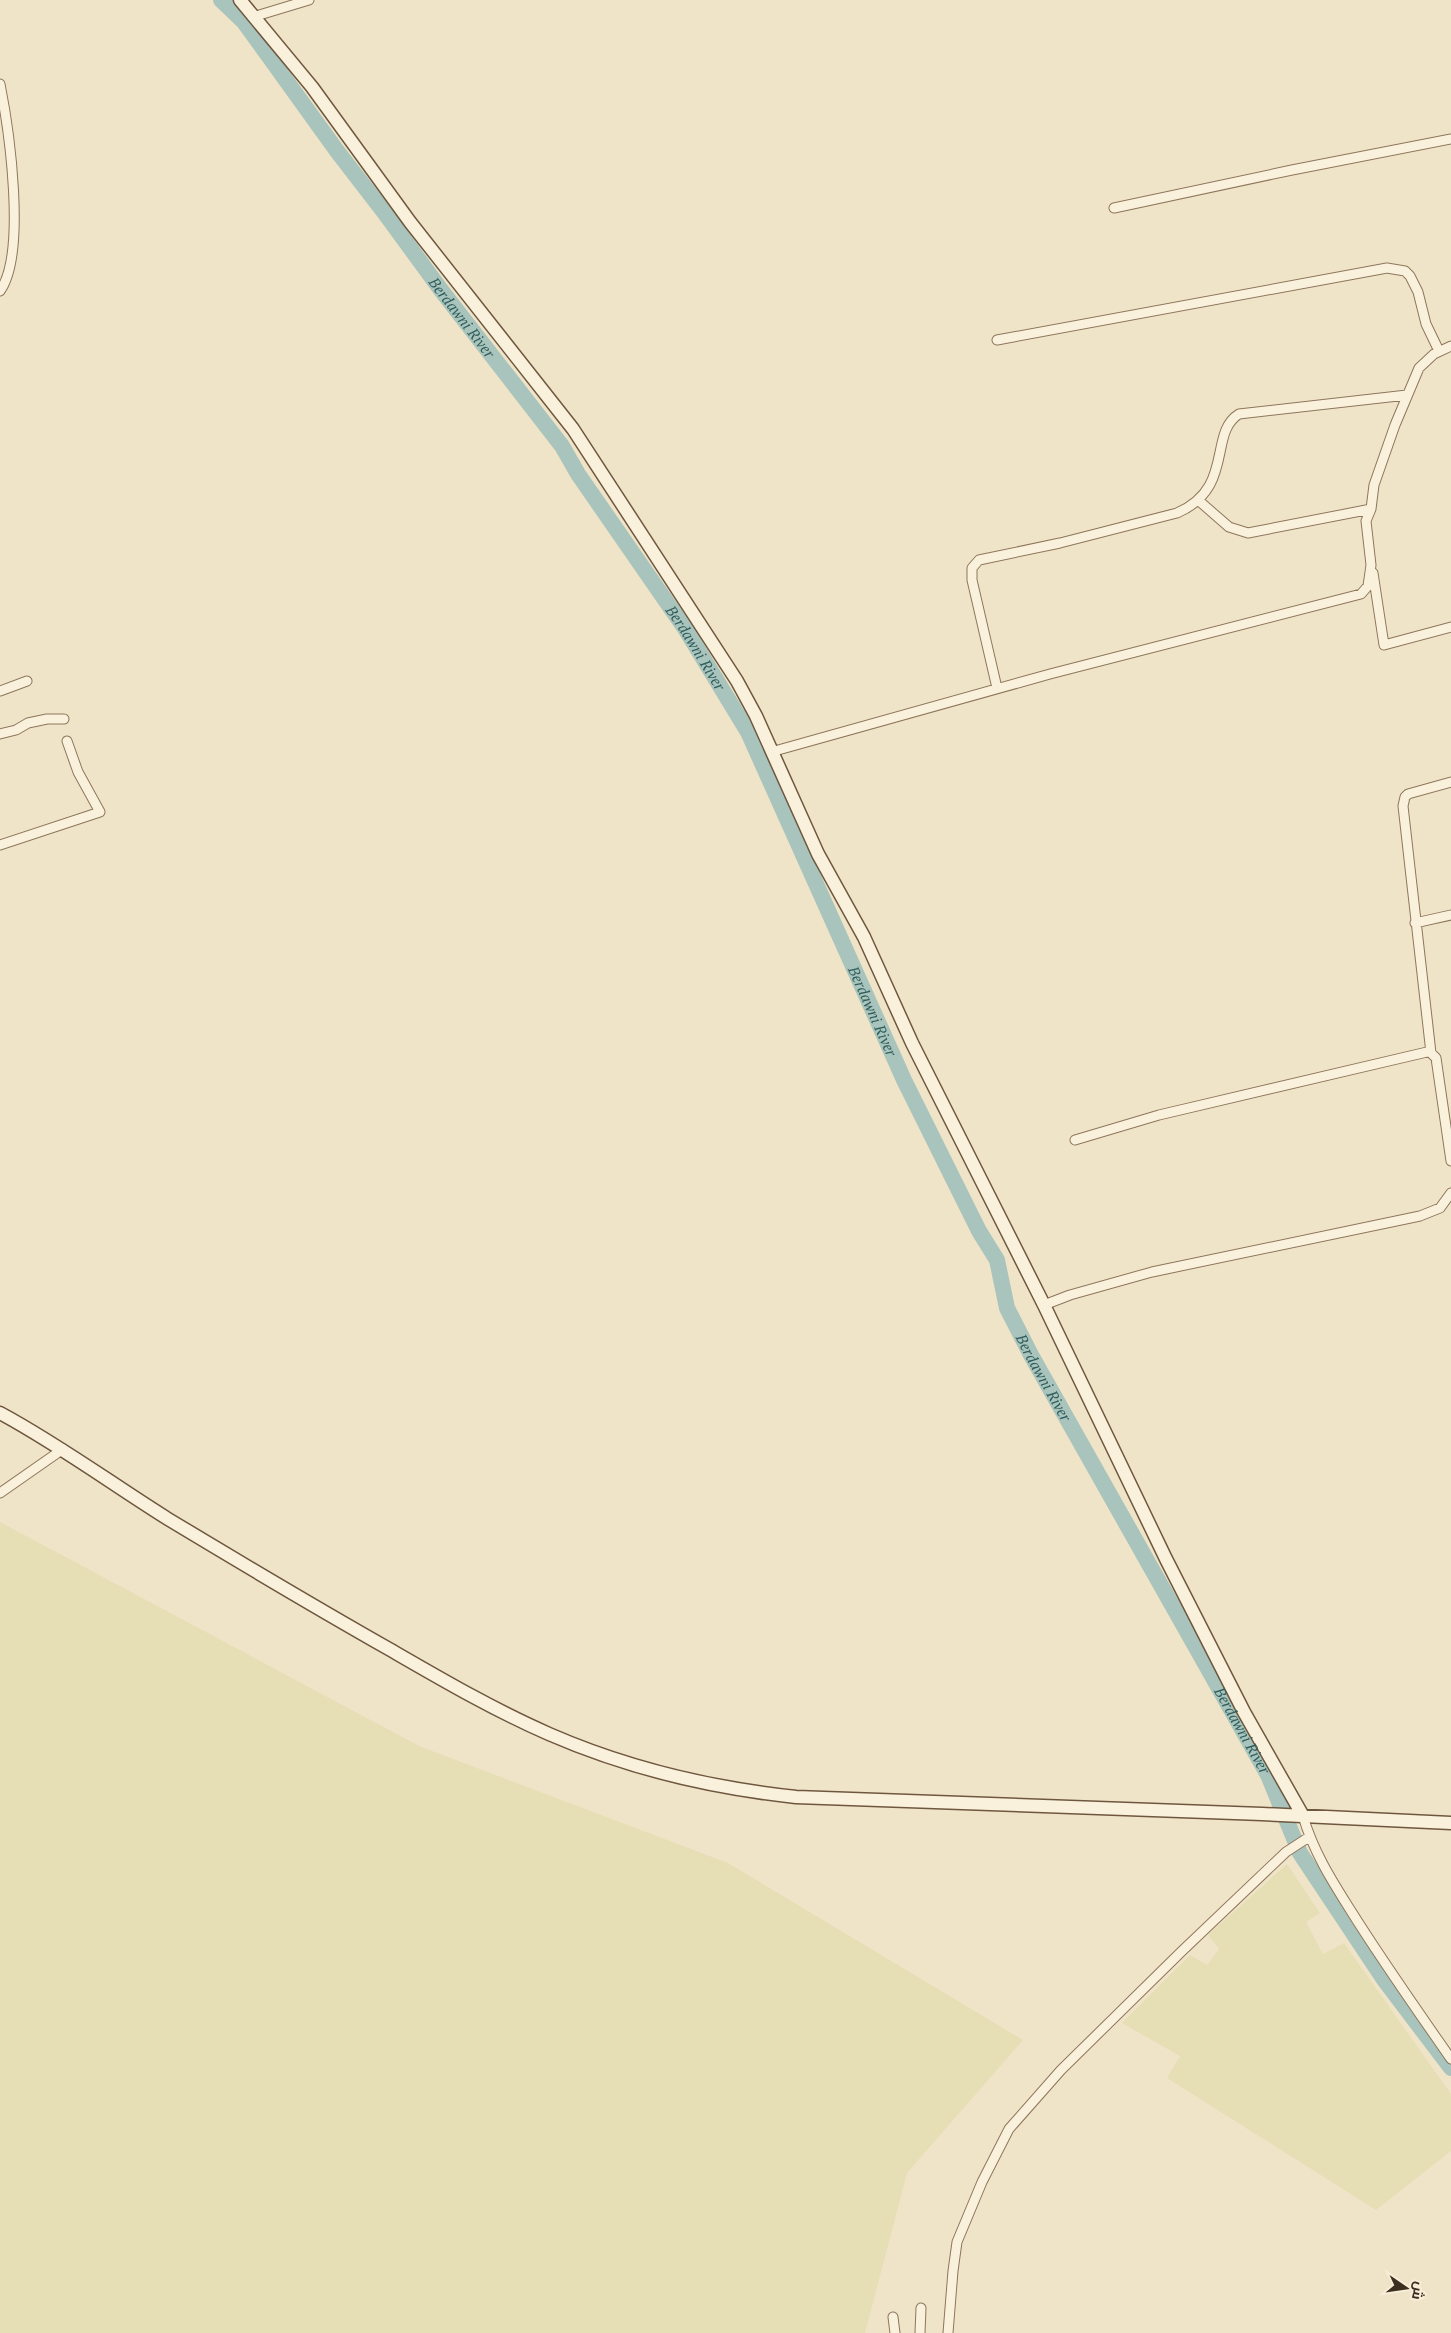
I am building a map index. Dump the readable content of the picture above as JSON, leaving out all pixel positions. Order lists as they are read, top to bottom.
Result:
{
  "water": ["Berdawni River"],
  "north": "right"
}
